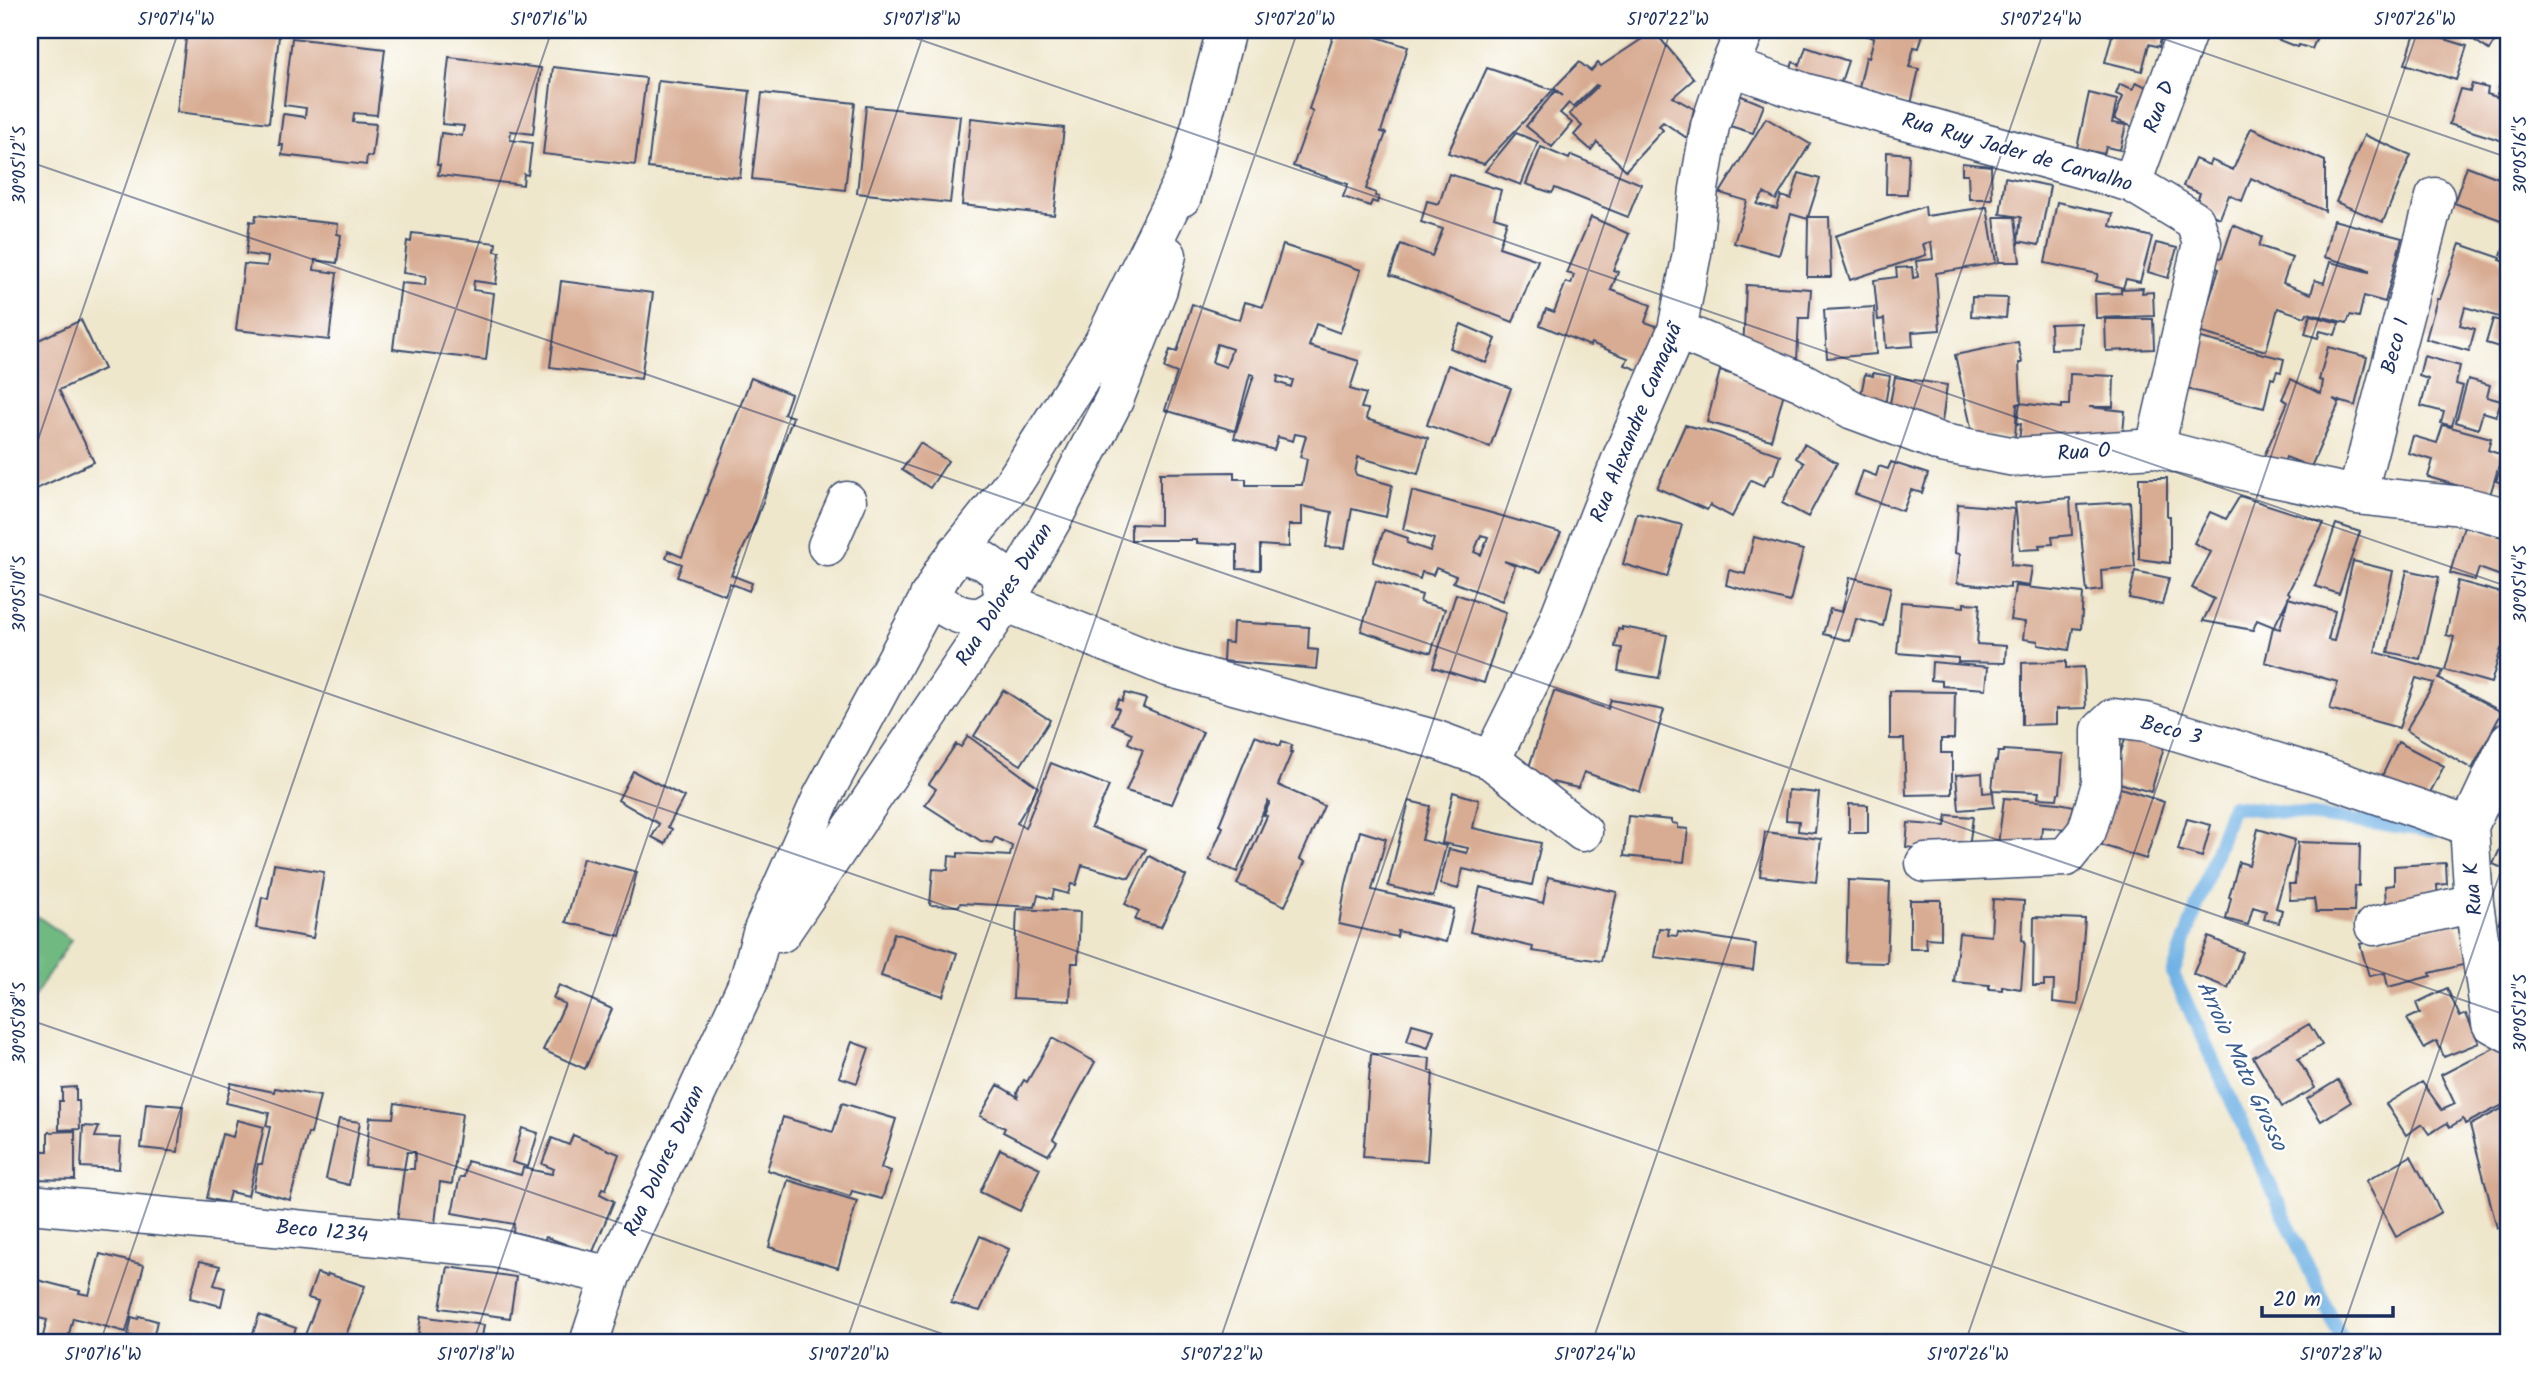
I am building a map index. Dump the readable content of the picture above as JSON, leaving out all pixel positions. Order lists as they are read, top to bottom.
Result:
{
  "streets": {
    "street": [
      "Rua D",
      "Rua Ruy Jader de Carvalho",
      "Beco 1",
      "Rua Alexandre Camaquã",
      "Rua O",
      "Rua Dolores Duran",
      "Beco 3",
      "Rua K",
      "Beco 1234"
    ]
  },
  "crossings": [
    ["Rua D", "Rua Ruy Jader de Carvalho"],
    ["Rua Ruy Jader de Carvalho", "Rua Alexandre Camaquã"],
    ["Rua Ruy Jader de Carvalho", "Rua O"],
    ["Beco 1", "Rua O"],
    ["Rua Alexandre Camaquã", "Rua O"],
    ["Rua Dolores Duran", "Beco 1234"],
    ["Beco 3", "Rua K"]
  ],
  "water": ["Arroio Mato Grosso"],
  "scale_bar": "20 m",
  "coordinates": [
    "51°07'14\"W",
    "51°07'16\"W",
    "51°07'18\"W",
    "51°07'20\"W",
    "51°07'22\"W",
    "51°07'24\"W",
    "51°07'26\"W",
    "30°05'16\"S",
    "30°05'12\"S",
    "30°05'14\"S",
    "30°05'10\"S",
    "30°05'08\"S",
    "51°07'28\"W"
  ]
}
